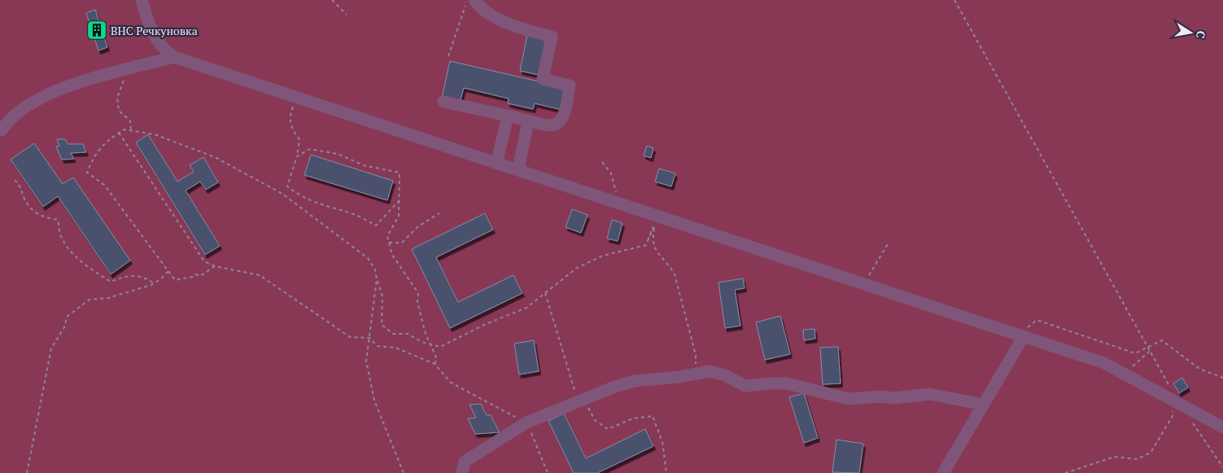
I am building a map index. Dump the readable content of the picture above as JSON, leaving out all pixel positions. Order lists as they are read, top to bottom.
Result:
{
  "places": {
    "building": ["ВНС Речкуновка"]
  },
  "north": "right"
}
